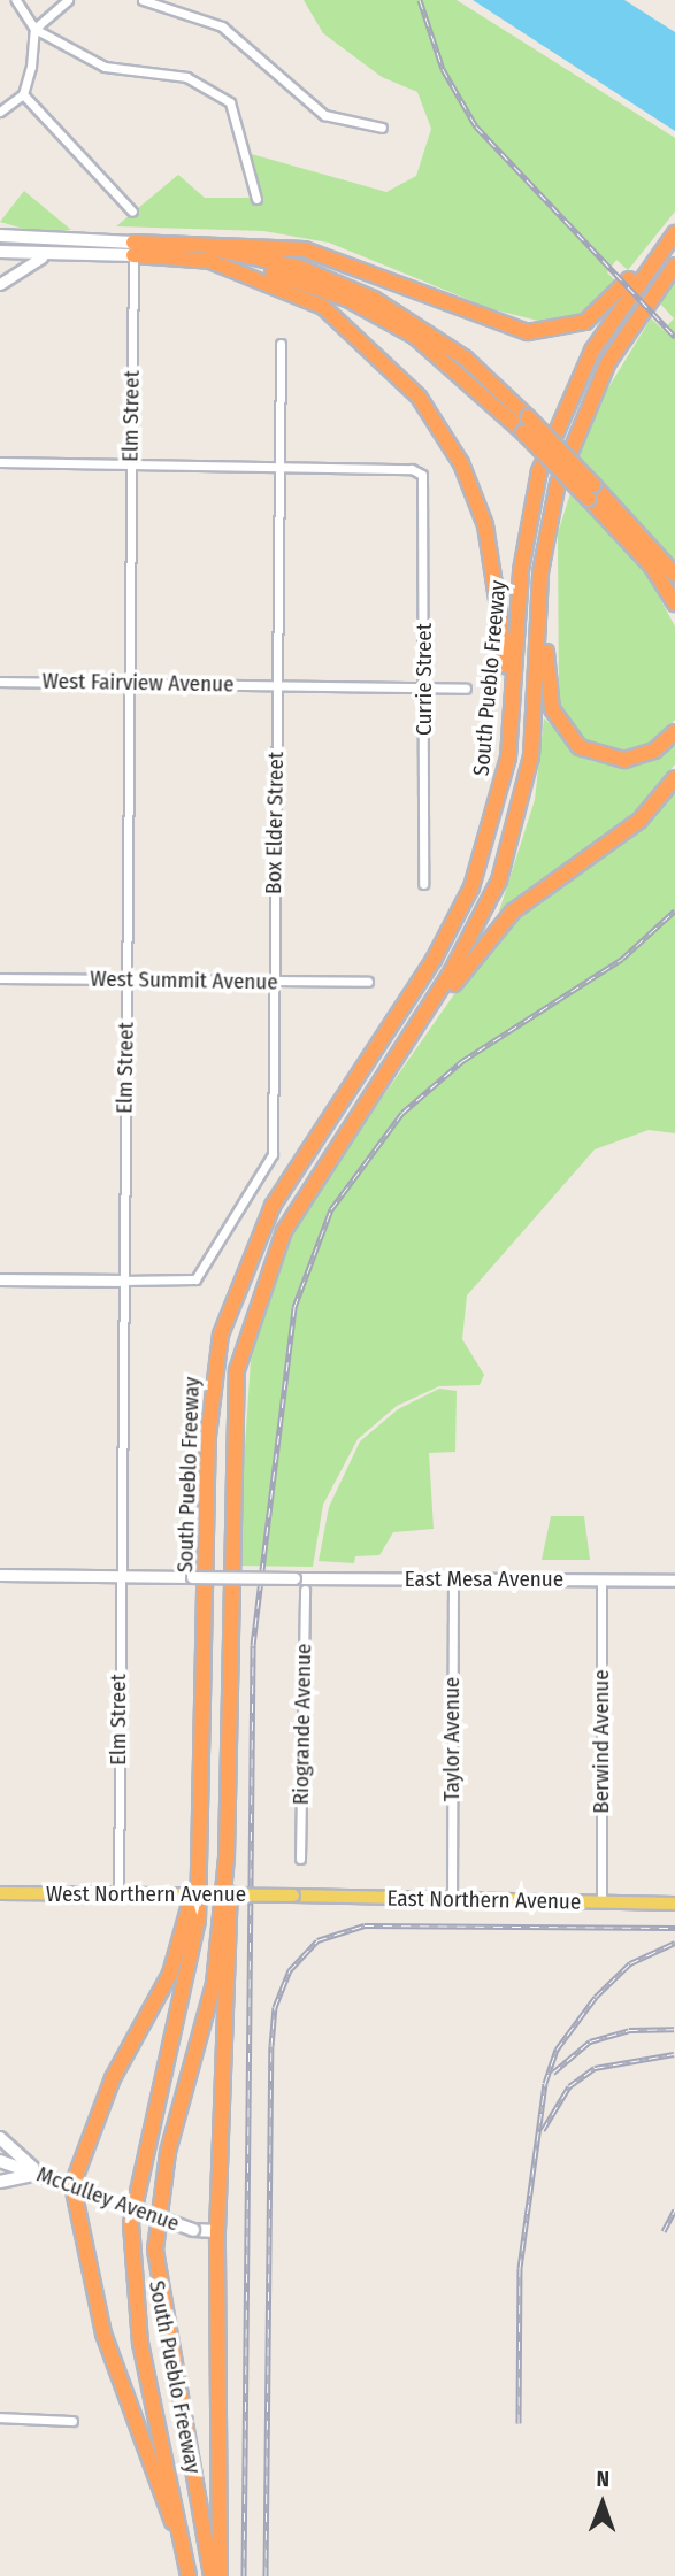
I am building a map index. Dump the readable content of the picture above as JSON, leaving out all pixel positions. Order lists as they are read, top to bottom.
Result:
{
  "streets": {
    "highway": ["South Pueblo Freeway"],
    "main road": ["West Northern Avenue", "East Northern Avenue", "McCulley Avenue"],
    "street": [
      "Elm Street",
      "Currie Street",
      "West Fairview Avenue",
      "Box Elder Street",
      "West Summit Avenue",
      "East Mesa Avenue",
      "Riogrande Avenue",
      "Taylor Avenue",
      "Berwind Avenue"
    ]
  },
  "crossings": [
    ["Elm Street", "West Fairview Avenue"],
    ["Elm Street", "Box Elder Street"],
    ["Elm Street", "West Summit Avenue"],
    ["Elm Street", "East Mesa Avenue"],
    ["Elm Street", "West Northern Avenue"],
    ["Currie Street", "West Fairview Avenue"],
    ["Currie Street", "Box Elder Street"],
    ["West Fairview Avenue", "Box Elder Street"],
    ["Box Elder Street", "West Summit Avenue"],
    ["East Mesa Avenue", "Taylor Avenue"],
    ["East Mesa Avenue", "Berwind Avenue"],
    ["Taylor Avenue", "East Northern Avenue"],
    ["Berwind Avenue", "East Northern Avenue"],
    ["West Northern Avenue", "East Northern Avenue"]
  ],
  "north": "top"
}
